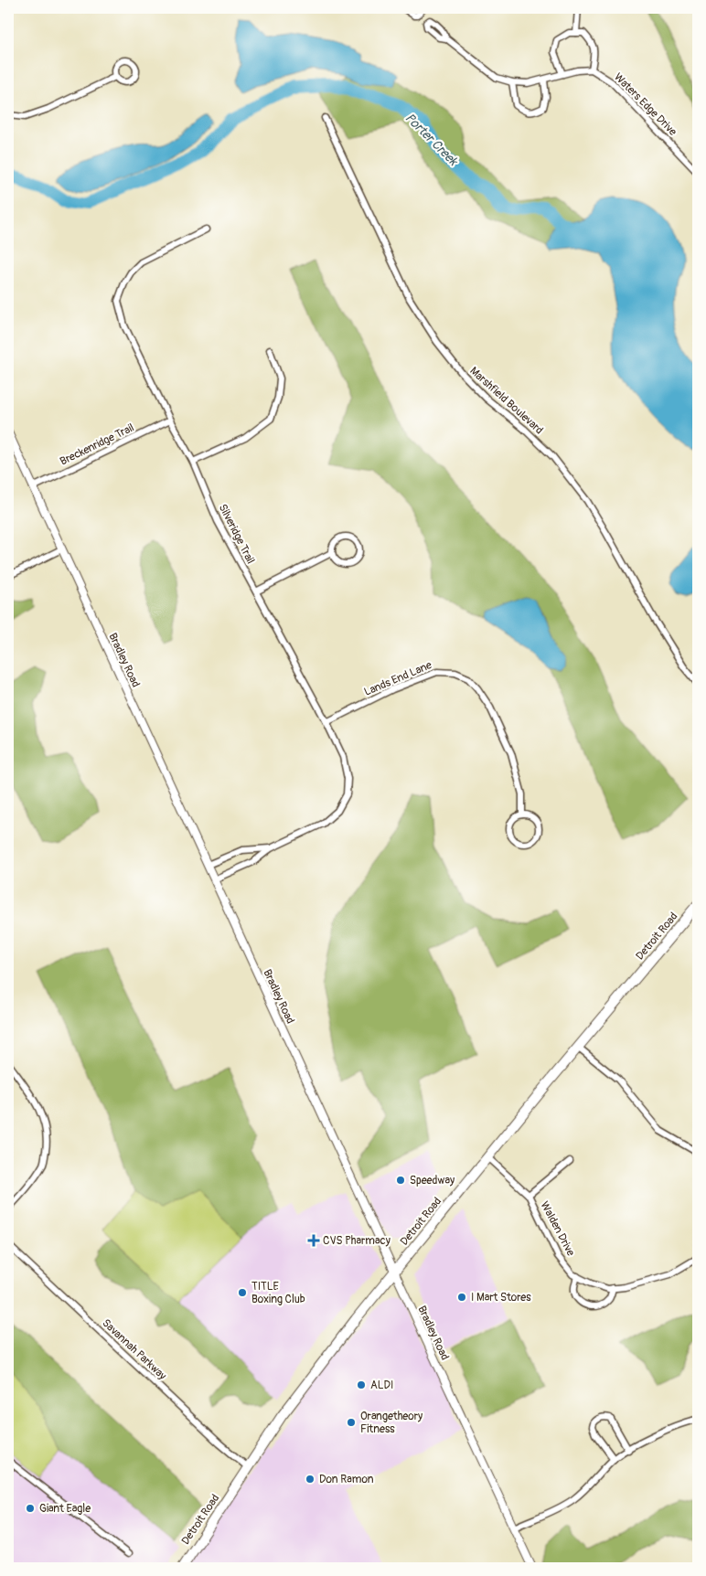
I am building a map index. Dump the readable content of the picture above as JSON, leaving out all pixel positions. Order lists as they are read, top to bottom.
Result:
{
  "streets": {
    "main road": ["Detroit Road"],
    "street": [
      "Waters Edge Drive",
      "Marshfield Boulevard",
      "Breckenridge Trail",
      "Silveridge Trail",
      "Bradley Road",
      "Lands End Lane",
      "Walden Drive",
      "Savannah Parkway"
    ]
  },
  "crossings": [
    ["Breckenridge Trail", "Silveridge Trail"],
    ["Breckenridge Trail", "Bradley Road"],
    ["Silveridge Trail", "Bradley Road"],
    ["Silveridge Trail", "Lands End Lane"],
    ["Bradley Road", "Detroit Road"],
    ["Detroit Road", "Walden Drive"],
    ["Detroit Road", "Savannah Parkway"]
  ],
  "water": ["Porter Creek"],
  "places": {
    "other": [
      "Speedway",
      "TITLE Boxing Club",
      "I Mart Stores",
      "ALDI",
      "Orangetheory Fitness",
      "Don Ramon",
      "Giant Eagle"
    ],
    "health": ["CVS Pharmacy"]
  }
}
